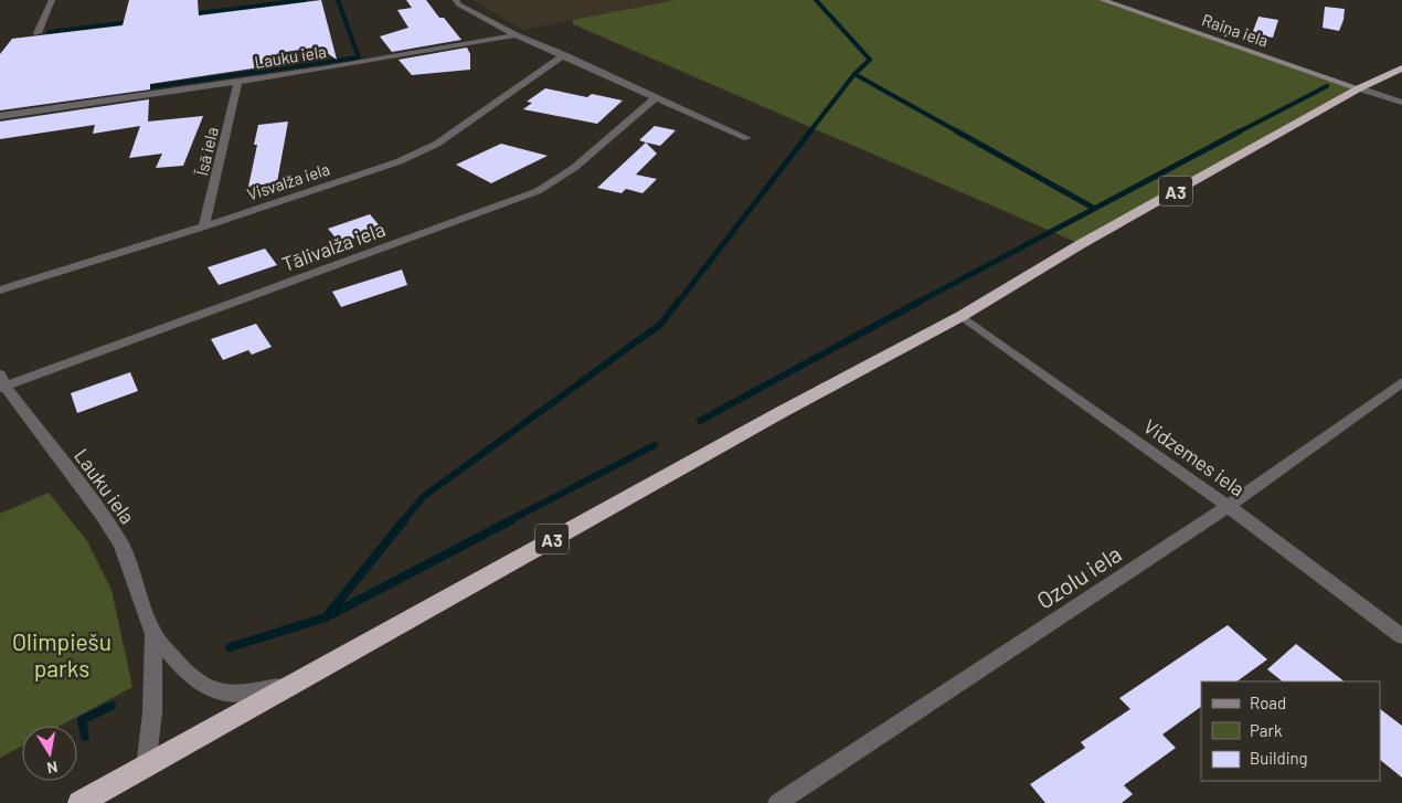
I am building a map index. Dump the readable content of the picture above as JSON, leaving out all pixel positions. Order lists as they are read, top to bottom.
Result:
{
  "streets": {
    "highway": ["A3"],
    "street": [
      "Raiņa iela",
      "Lauku iela",
      "Īsā iela",
      "Visvalža iela",
      "Tālivalža iela",
      "Vidzemes iela",
      "Ozolu iela"
    ]
  },
  "crossings": [
    ["Raiņa iela", "A3"],
    ["Lauku iela", "Īsā iela"],
    ["Lauku iela", "Tālivalža iela"],
    ["Īsā iela", "Visvalža iela"],
    ["A3", "Vidzemes iela"],
    ["Vidzemes iela", "Ozolu iela"]
  ],
  "parks": ["Olimpiešu parks"],
  "legend": ["Road", "Park", "Building"],
  "north": "bottom"
}
